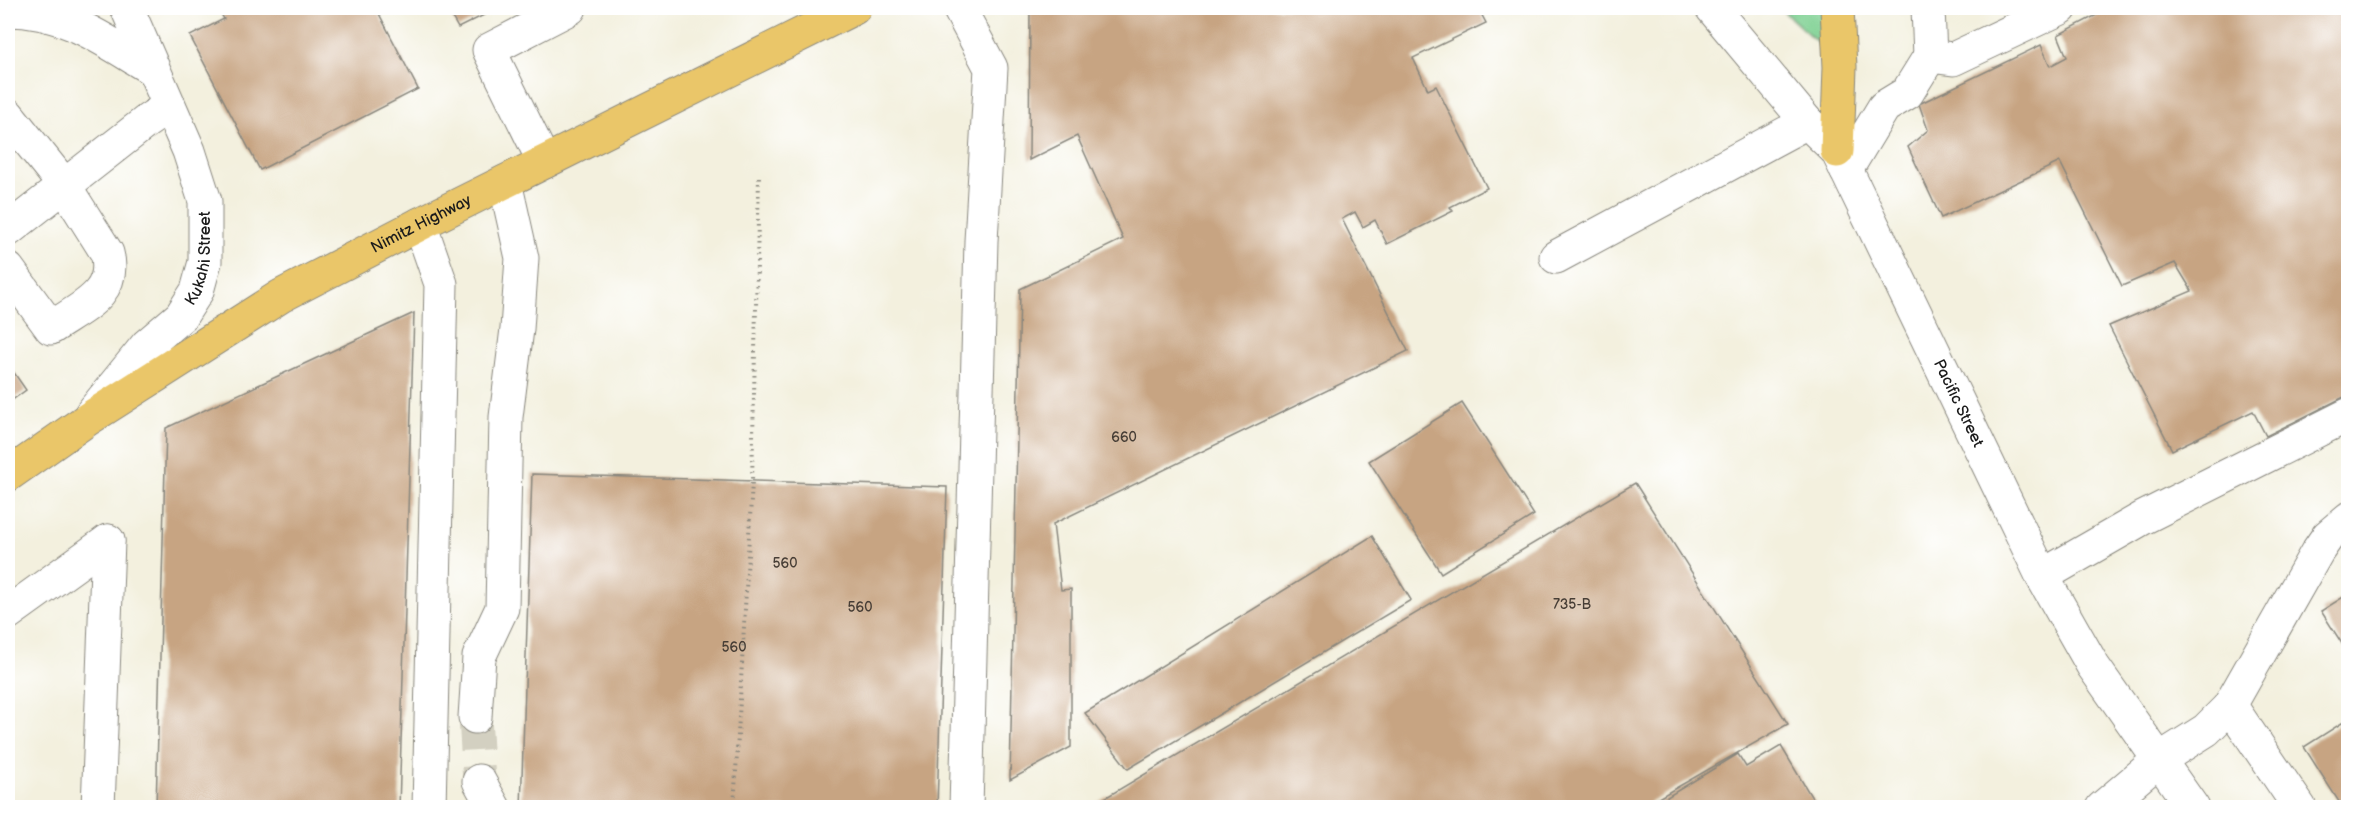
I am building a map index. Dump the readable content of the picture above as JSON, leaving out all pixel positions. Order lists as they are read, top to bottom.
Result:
{
  "streets": {
    "main road": ["Nimitz Highway"],
    "street": ["Kukahi Street", "Pacific Street"]
  },
  "crossings": [
    ["Nimitz Highway", "Kukahi Street"]
  ],
  "house_numbers": [
    "660",
    "560",
    "735-B",
    "560",
    "560"
  ]
}
